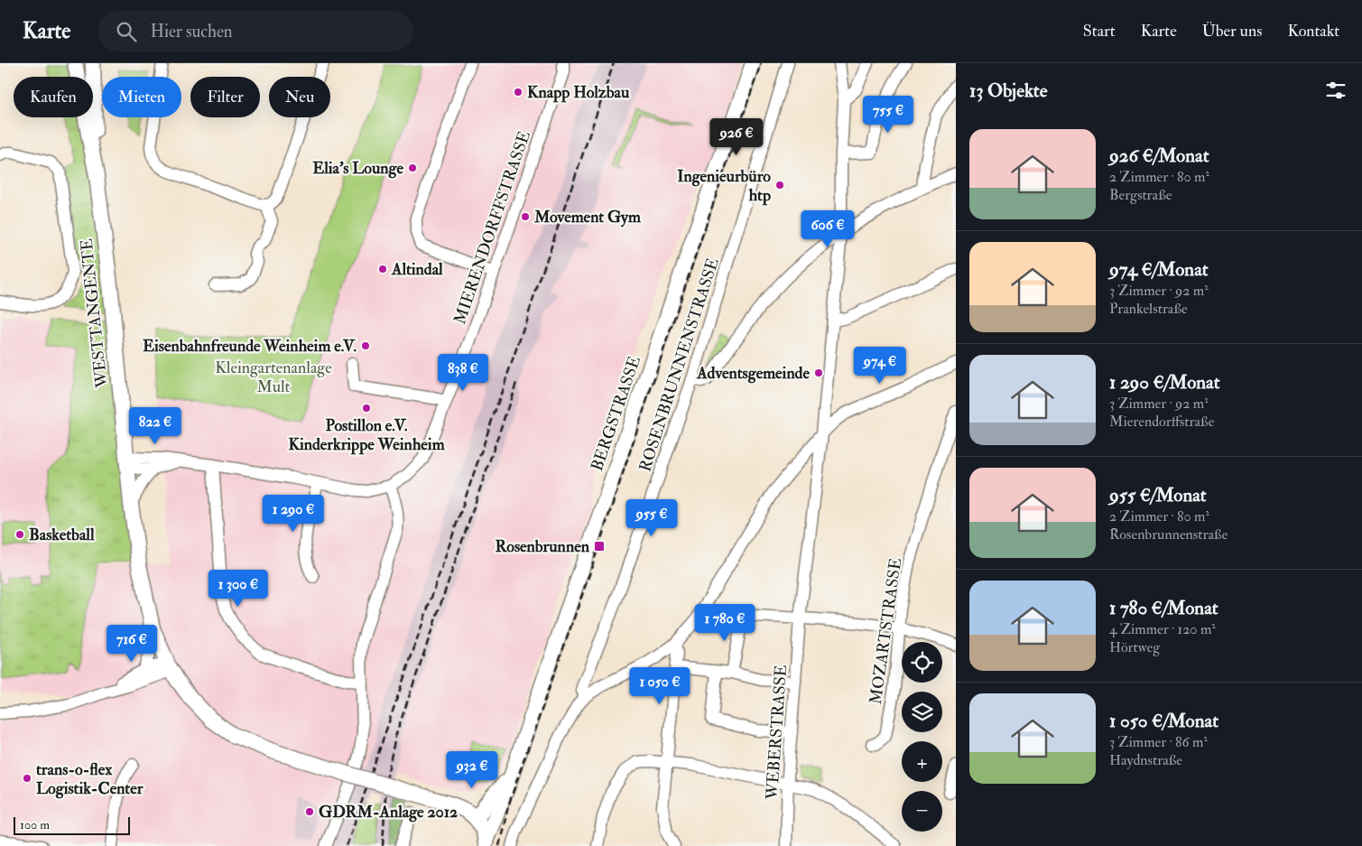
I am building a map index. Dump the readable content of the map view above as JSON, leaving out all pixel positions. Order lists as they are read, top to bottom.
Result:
{
  "streets": {
    "main road": ["WESTTANGENTE", "BERGSTRASSE"],
    "street": [
      "MIERENDORFFSTRASSE",
      "ROSENBRUNNENSTRASSE",
      "MOZARTSTRASSE",
      "WEBERSTRASSE"
    ]
  },
  "crossings": [
    ["MIERENDORFFSTRASSE", "WESTTANGENTE"]
  ],
  "parks": ["Kleingartenanlage Mult"],
  "places": {
    "other": [
      "Knapp Holzbau",
      "Elia's Lounge",
      "Ingenieurbüro htp",
      "Movement Gym",
      "Altindal",
      "Eisenbahnfreunde Weinheim e.V.",
      "Adventsgemeinde",
      "Postillon e.V. Kinderkrippe Weinheim",
      "Basketball",
      "trans-o-flex Logistik-Center",
      "GDRM-Anlage 2012"
    ],
    "transit": ["Rosenbrunnen"]
  },
  "scale_bar": "100 m",
  "page": {
    "header": "Karte",
    "search": "Hier suchen",
    "nav": [
      "Start",
      "Karte",
      "Über uns",
      "Kontakt"
    ],
    "heading": "13 Objekte",
    "chip": [
      "Kaufen",
      "Mieten",
      "Filter",
      "Neu"
    ],
    "price": [
      "755 €",
      "926 €",
      "606 €",
      "974 €",
      "838 €",
      "822 €",
      "1 290 €",
      "955 €",
      "1 300 €",
      "1 780 €",
      "716 €",
      "1 050 €",
      "932 €"
    ],
    "list": [
      {
        "name": "926 €/Monat",
        "note": "2 Zimmer · 80 m² · Bergstraße"
      },
      {
        "name": "974 €/Monat",
        "note": "3 Zimmer · 92 m² · Prankelstraße"
      },
      {
        "name": "1 290 €/Monat",
        "note": "3 Zimmer · 92 m² · Mierendorffstraße"
      },
      {
        "name": "955 €/Monat",
        "note": "2 Zimmer · 80 m² · Rosenbrunnenstraße"
      },
      {
        "name": "1 780 €/Monat",
        "note": "4 Zimmer · 120 m² · Hörtweg"
      },
      {
        "name": "1 050 €/Monat",
        "note": "3 Zimmer · 86 m² · Haydnstraße"
      }
    ],
    "map_buttons": ["+", "−"],
    "scale": "100 m"
  }
}
